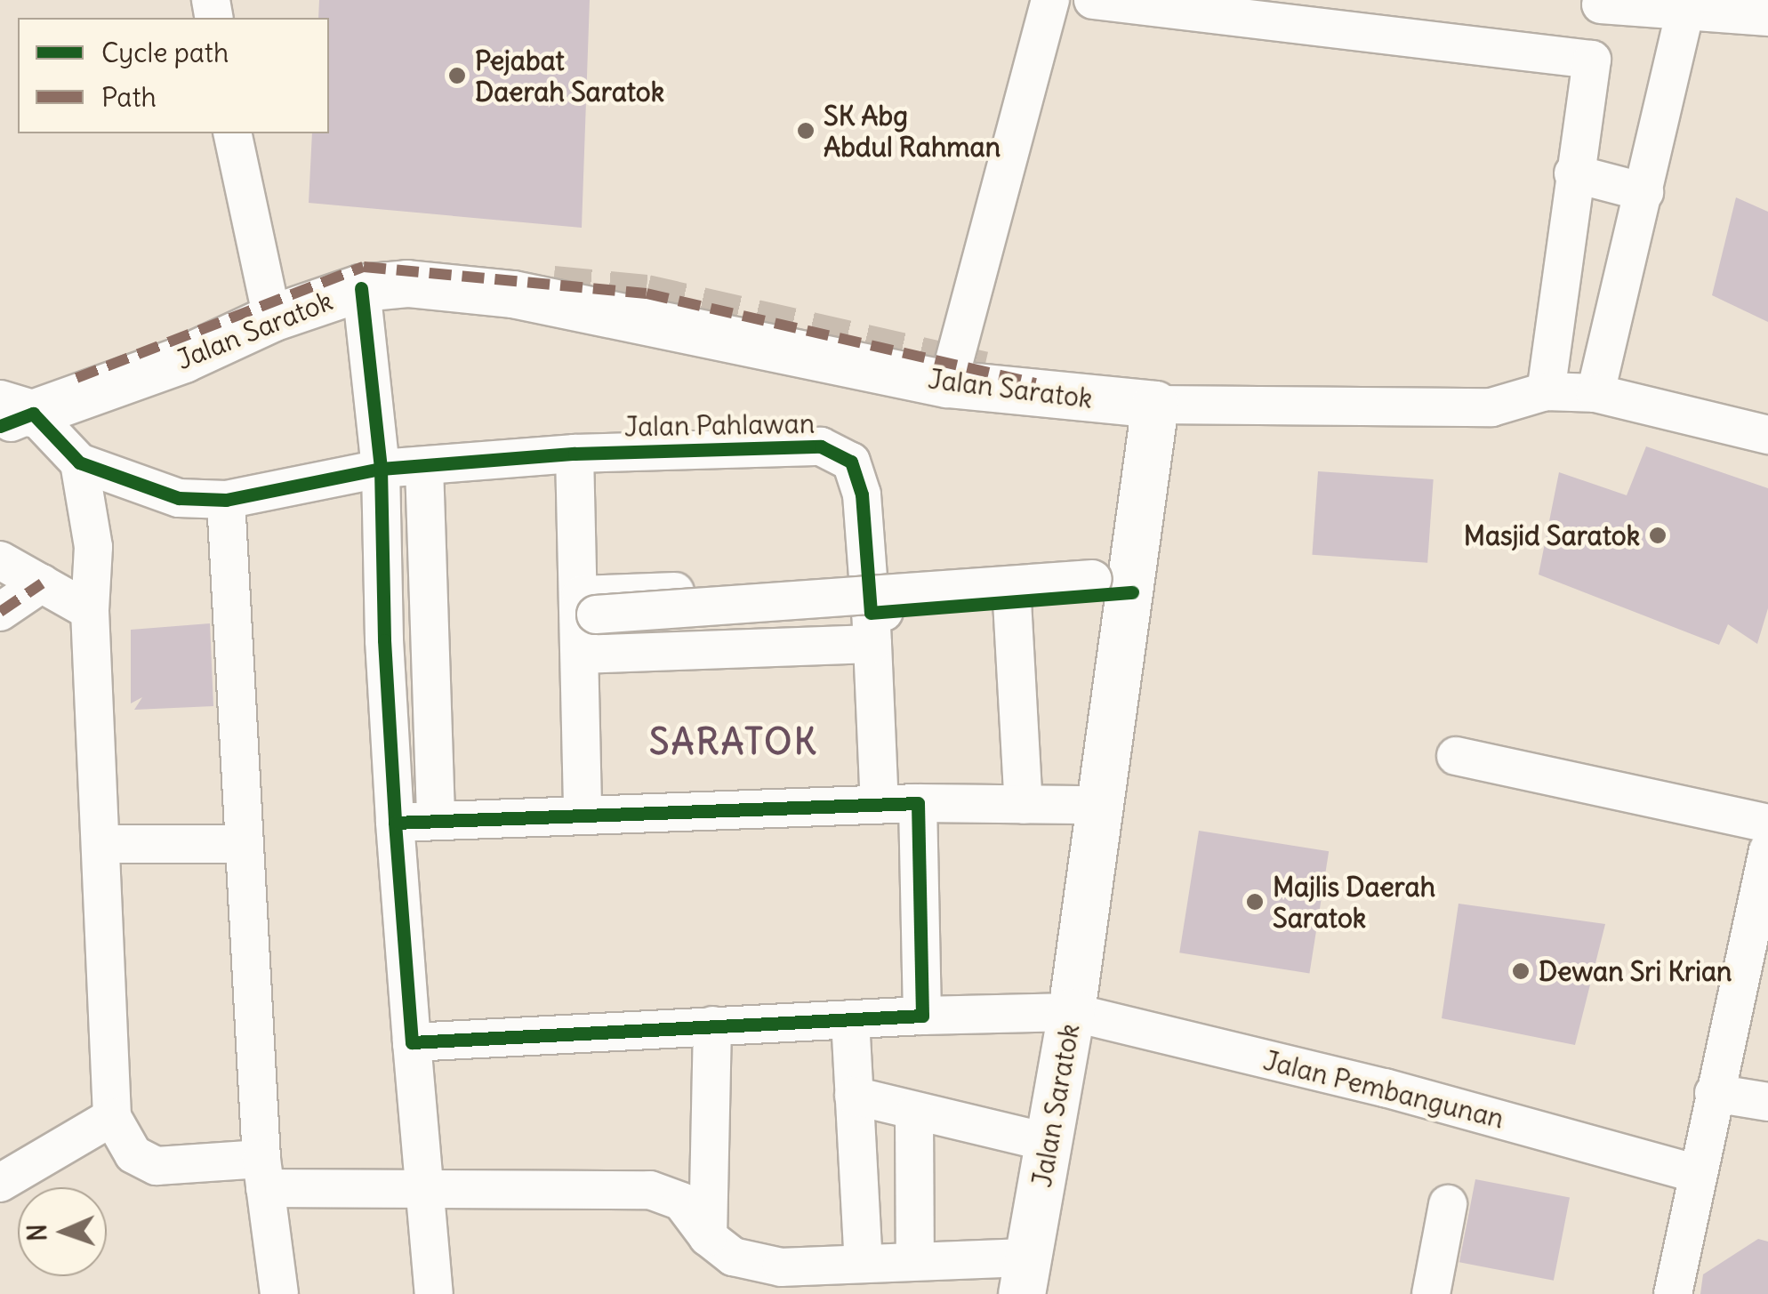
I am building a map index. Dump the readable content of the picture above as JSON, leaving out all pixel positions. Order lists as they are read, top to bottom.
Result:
{
  "streets": {
    "main road": ["Jalan Saratok"],
    "street": ["Jalan Pahlawan", "Jalan Pembangunan"]
  },
  "crossings": [
    ["Jalan Saratok", "Jalan Pembangunan"]
  ],
  "districts": ["SARATOK"],
  "places": [
    "Pejabat Daerah Saratok",
    "SK Abg Abdul Rahman",
    "Masjid Saratok",
    "Majlis Daerah Saratok",
    "Dewan Sri Krian"
  ],
  "legend": ["Cycle path", "Path"],
  "north": "left"
}
